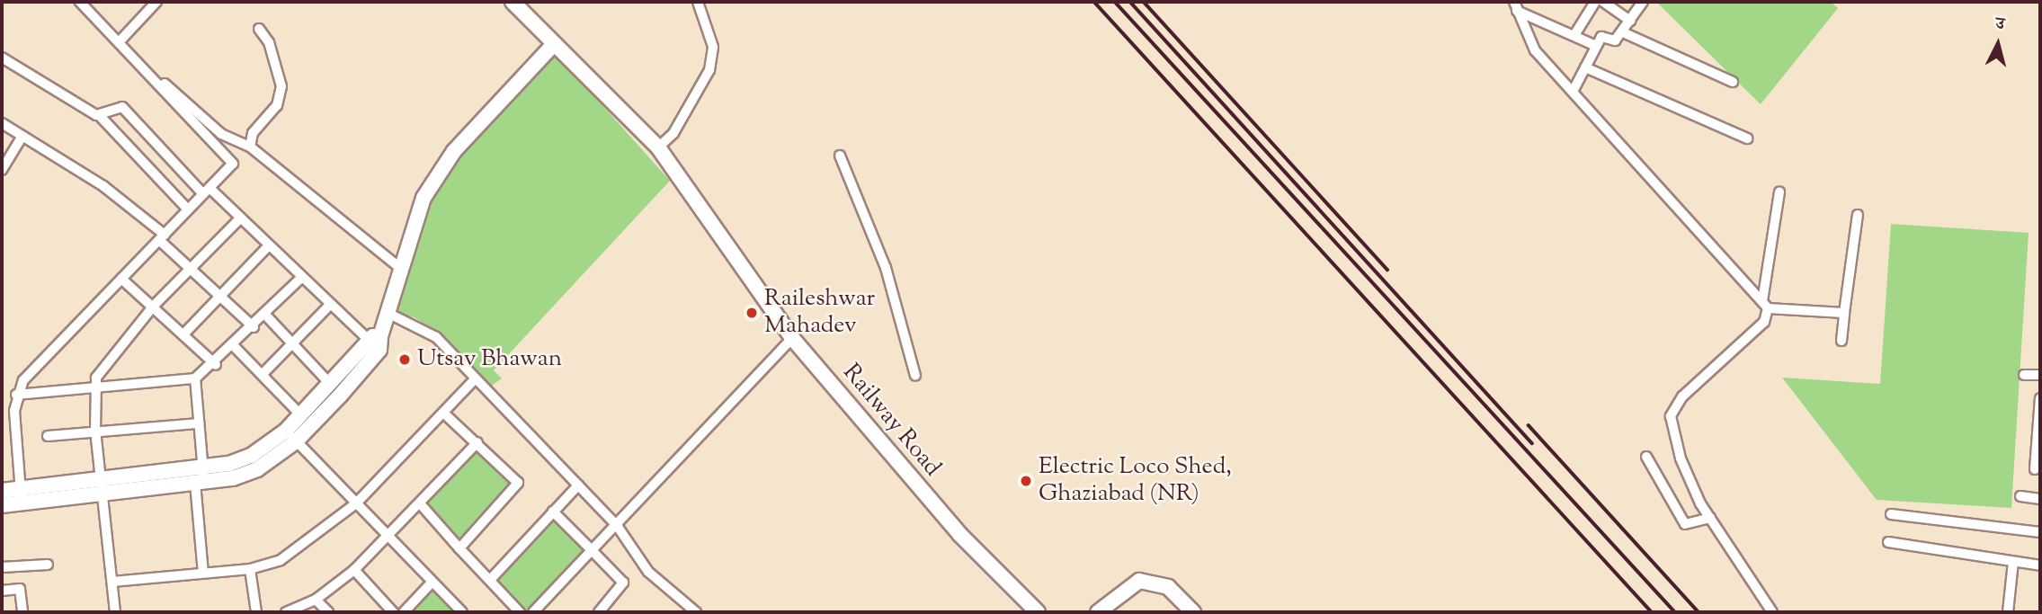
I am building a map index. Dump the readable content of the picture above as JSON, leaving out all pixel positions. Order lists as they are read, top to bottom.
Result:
{
  "streets": {
    "street": ["Railway Road"]
  },
  "places": ["Raileshwar Mahadev", "Utsav Bhawan", "Electric Loco Shed, Ghaziabad (NR)"],
  "north": "top"
}
